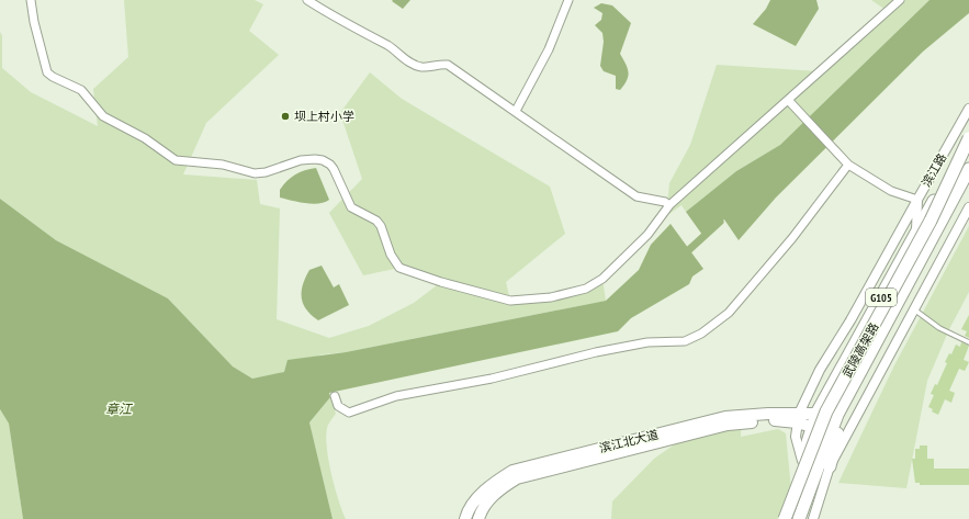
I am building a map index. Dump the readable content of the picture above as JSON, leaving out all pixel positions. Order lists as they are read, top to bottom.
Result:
{
  "streets": {
    "highway": ["G105", "武陵高架路"],
    "main road": ["滨江北大道"],
    "street": ["滨江路"]
  },
  "crossings": [
    ["滨江路", "G105"],
    ["G105", "武陵高架路"],
    ["G105", "滨江北大道"]
  ],
  "water": ["章江"],
  "places": ["坝上村小学"]
}
